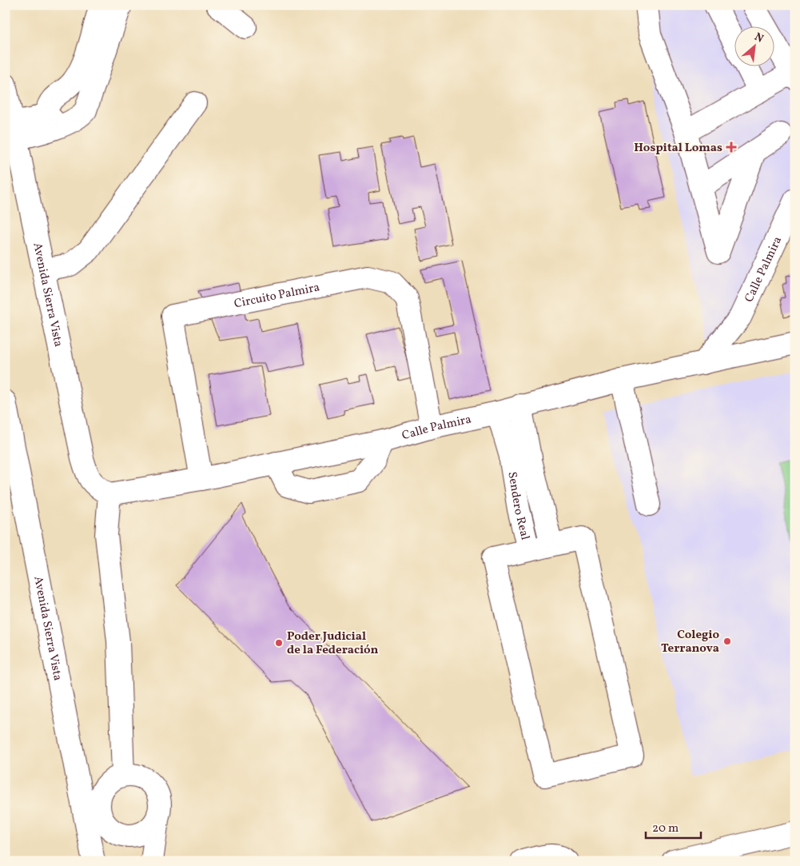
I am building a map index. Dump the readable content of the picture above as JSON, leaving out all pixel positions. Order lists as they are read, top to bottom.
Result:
{
  "streets": {
    "street": [
      "Calle Palmira",
      "Avenida Sierra Vista",
      "Circuito Palmira",
      "Sendero Real"
    ]
  },
  "crossings": [
    ["Calle Palmira", "Avenida Sierra Vista"],
    ["Calle Palmira", "Circuito Palmira"],
    ["Calle Palmira", "Sendero Real"]
  ],
  "places": {
    "health": ["Hospital Lomas"],
    "other": ["Colegio Terranova", "Poder Judicial de la Federación"]
  },
  "scale_bar": "20 m",
  "north": "top right"
}
